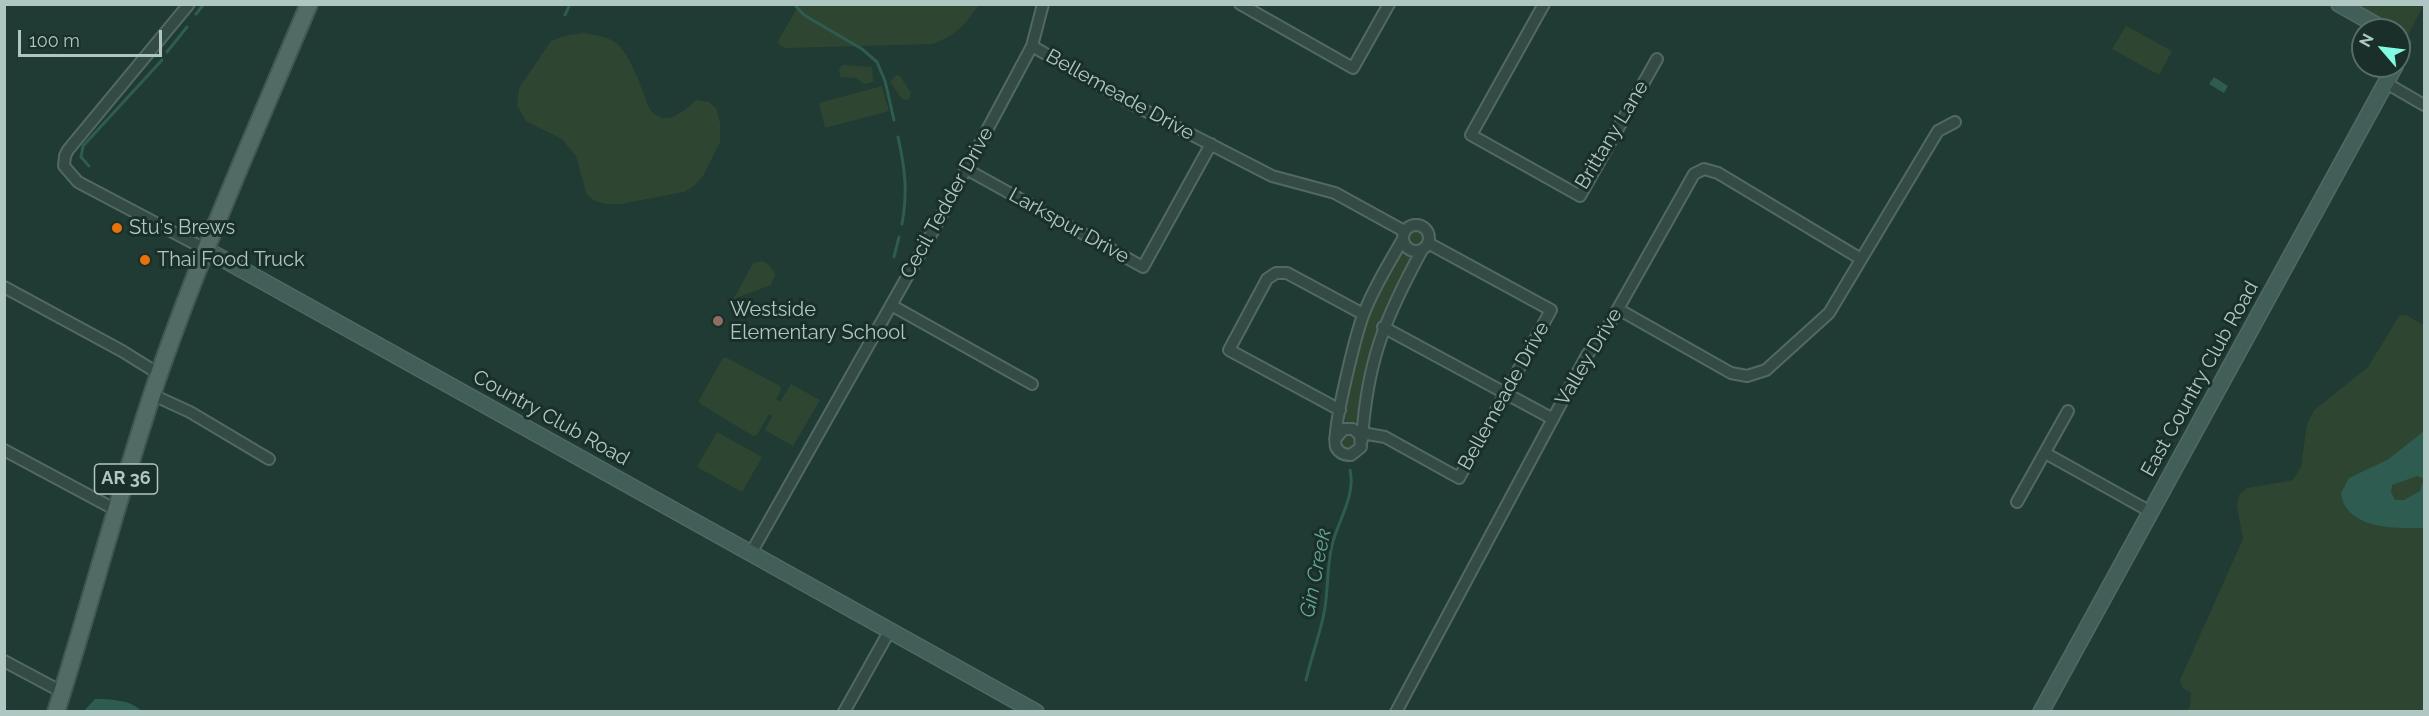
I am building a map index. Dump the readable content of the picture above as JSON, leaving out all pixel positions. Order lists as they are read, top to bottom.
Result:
{
  "streets": {
    "main road": ["AR 36"],
    "street": [
      "Bellemeade Drive",
      "Brittany Lane",
      "Cecil Tedder Drive",
      "Larkspur Drive",
      "Valley Drive",
      "East Country Club Road",
      "Country Club Road"
    ]
  },
  "crossings": [
    ["Bellemeade Drive", "Cecil Tedder Drive"],
    ["Bellemeade Drive", "Larkspur Drive"],
    ["Cecil Tedder Drive", "Larkspur Drive"],
    ["Cecil Tedder Drive", "Country Club Road"],
    ["Country Club Road", "AR 36"]
  ],
  "water": ["Gin Creek"],
  "places": ["Stu's Brews", "Thai Food Truck", "Westside Elementary School"],
  "scale_bar": "100 m",
  "north": "top left"
}
